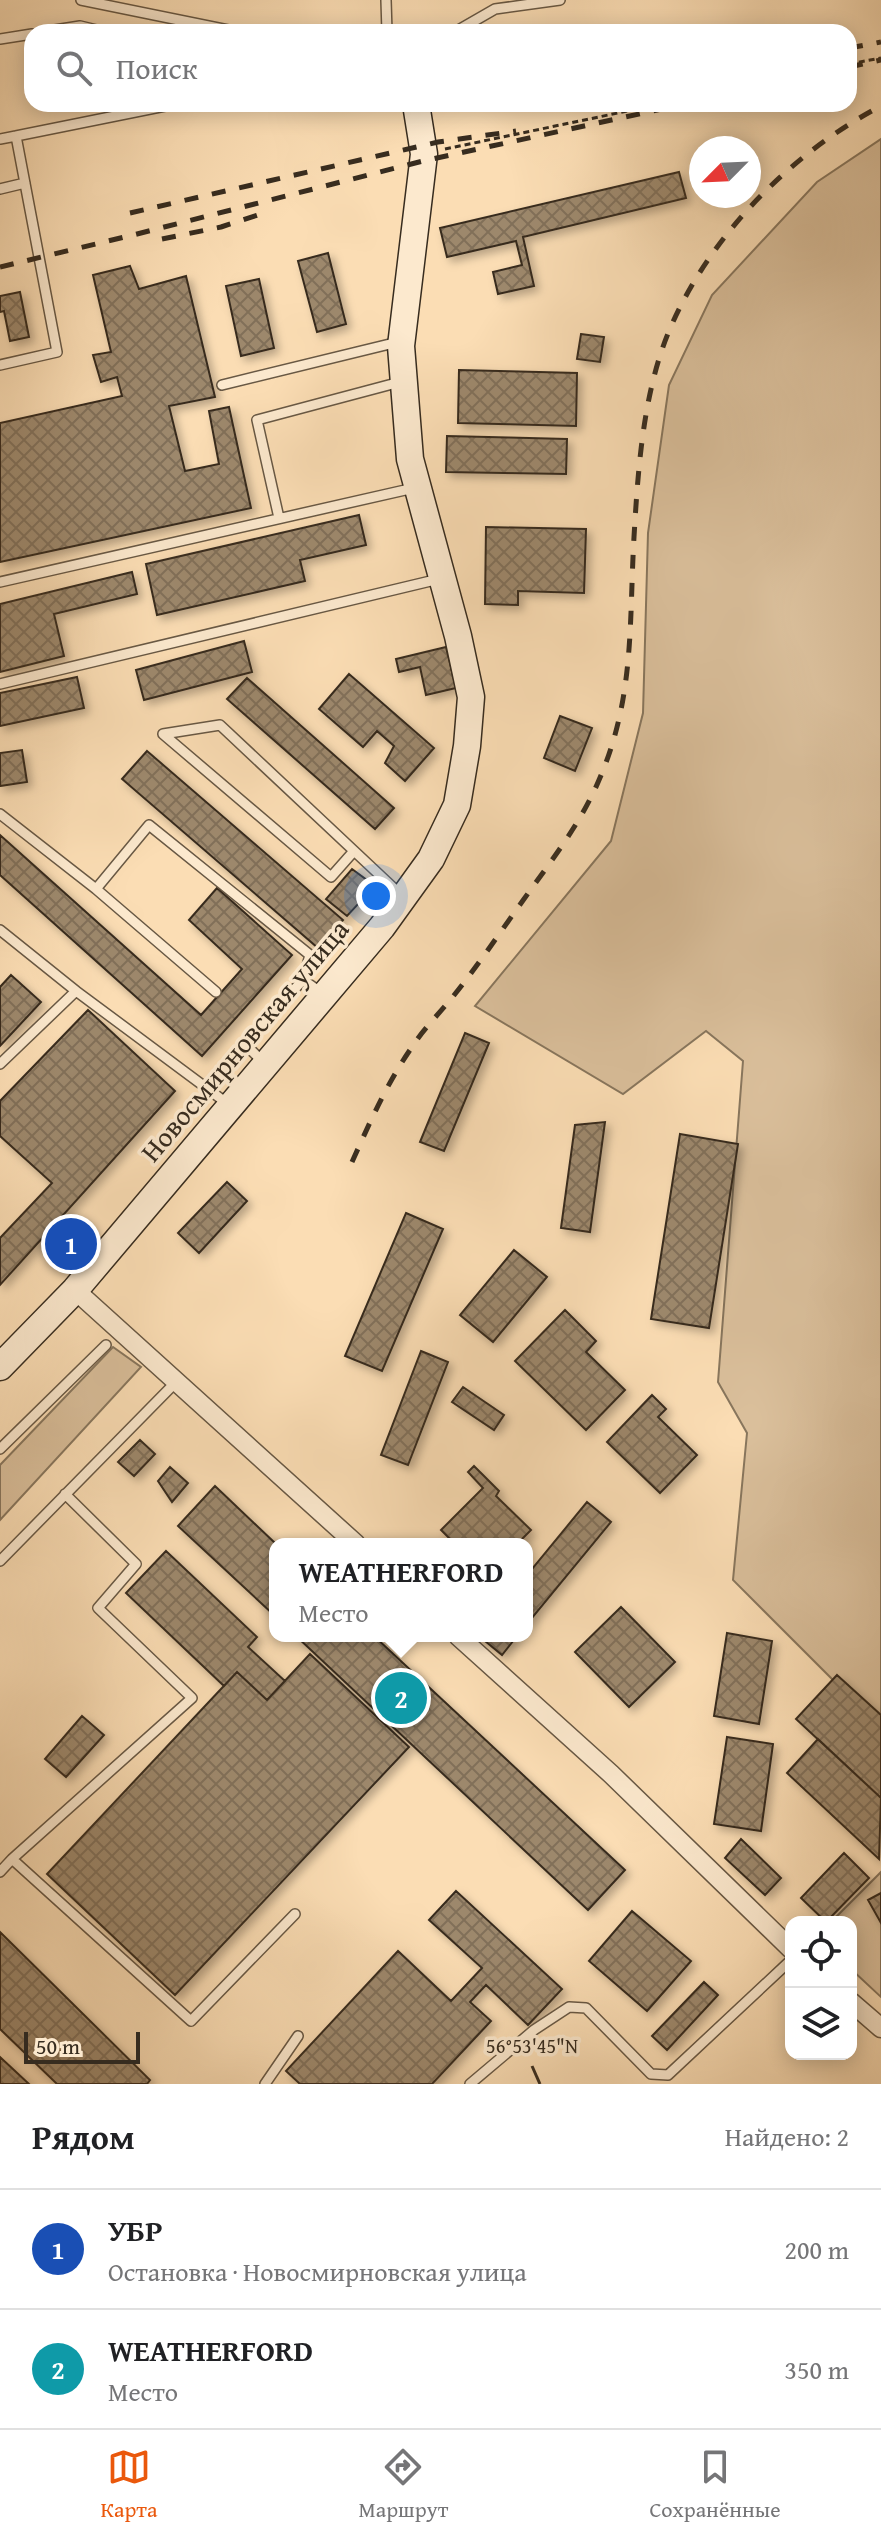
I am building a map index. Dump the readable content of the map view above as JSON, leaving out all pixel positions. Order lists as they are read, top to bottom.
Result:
{
  "streets": {
    "street": ["Новосмирновская улица"]
  },
  "scale_bar": "50 m",
  "north": "bottom left",
  "page": {
    "search": "Поиск",
    "pins": ["1", "2"],
    "popup": ["WEATHERFORD", "Место"],
    "scale": "50 m",
    "heading": ["Рядом", "Найдено: 2"],
    "list": [
      {
        "mark": "1",
        "name": "УБР",
        "note": "Остановка · Новосмирновская улица",
        "value": "200 m"
      },
      {
        "mark": "2",
        "name": "WEATHERFORD",
        "note": "Место",
        "value": "350 m"
      }
    ],
    "nav": ["Карта", "Маршрут", "Сохранённые"]
  },
  "coordinates": ["56°53'45\"N"]
}
